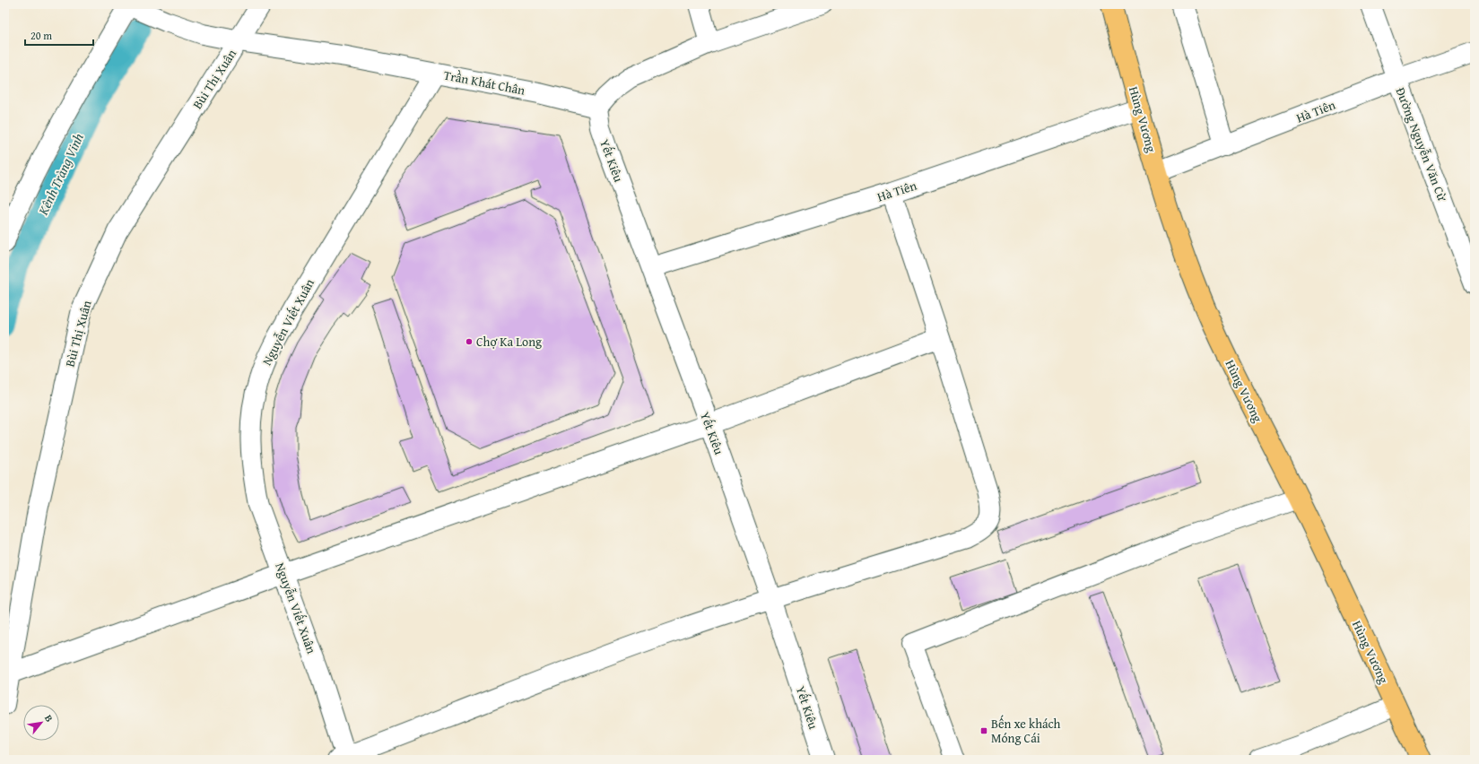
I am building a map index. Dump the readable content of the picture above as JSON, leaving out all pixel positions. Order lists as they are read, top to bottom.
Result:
{
  "streets": {
    "main road": ["Hùng Vương"],
    "street": [
      "Bùi Thị Xuân",
      "Trần Khát Chân",
      "Hà Tiên",
      "Đường Nguyễn Văn Cừ",
      "Yết Kiêu",
      "Nguyễn Viết Xuân"
    ]
  },
  "crossings": [
    ["Bùi Thị Xuân", "Trần Khát Chân"],
    ["Trần Khát Chân", "Yết Kiêu"],
    ["Trần Khát Chân", "Nguyễn Viết Xuân"],
    ["Hà Tiên", "Hùng Vương"],
    ["Hà Tiên", "Đường Nguyễn Văn Cừ"],
    ["Hà Tiên", "Yết Kiêu"]
  ],
  "water": ["Kênh Tràng Vinh"],
  "places": {
    "other": ["Chợ Ka Long"],
    "transit": ["Bến xe khách Móng Cái"]
  },
  "scale_bar": "20 m",
  "north": "top right"
}
